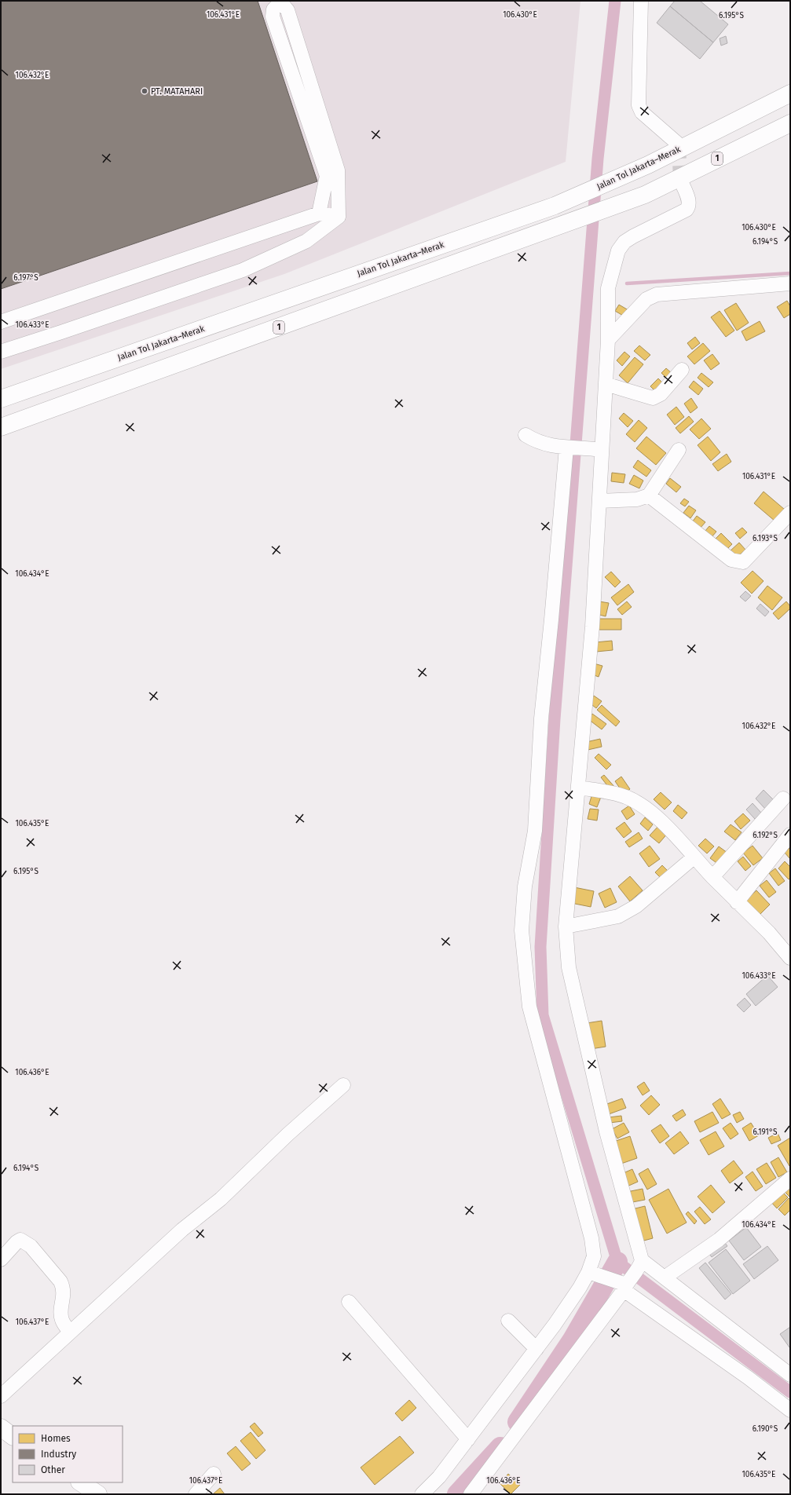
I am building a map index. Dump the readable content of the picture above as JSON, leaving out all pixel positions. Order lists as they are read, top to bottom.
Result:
{
  "streets": {
    "main road": ["1", "Jalan Tol Jakarta–Merak"]
  },
  "places": ["PT. MATAHARI"],
  "legend": ["Homes", "Industry", "Other"],
  "coordinates": [
    "106.431°E",
    "106.430°E",
    "6.195°S",
    "106.432°E",
    "6.194°S",
    "6.197°S",
    "106.433°E",
    "6.193°S",
    "106.434°E",
    "106.435°E",
    "6.192°S",
    "106.436°E",
    "6.191°S",
    "106.437°E",
    "6.190°S"
  ]
}
